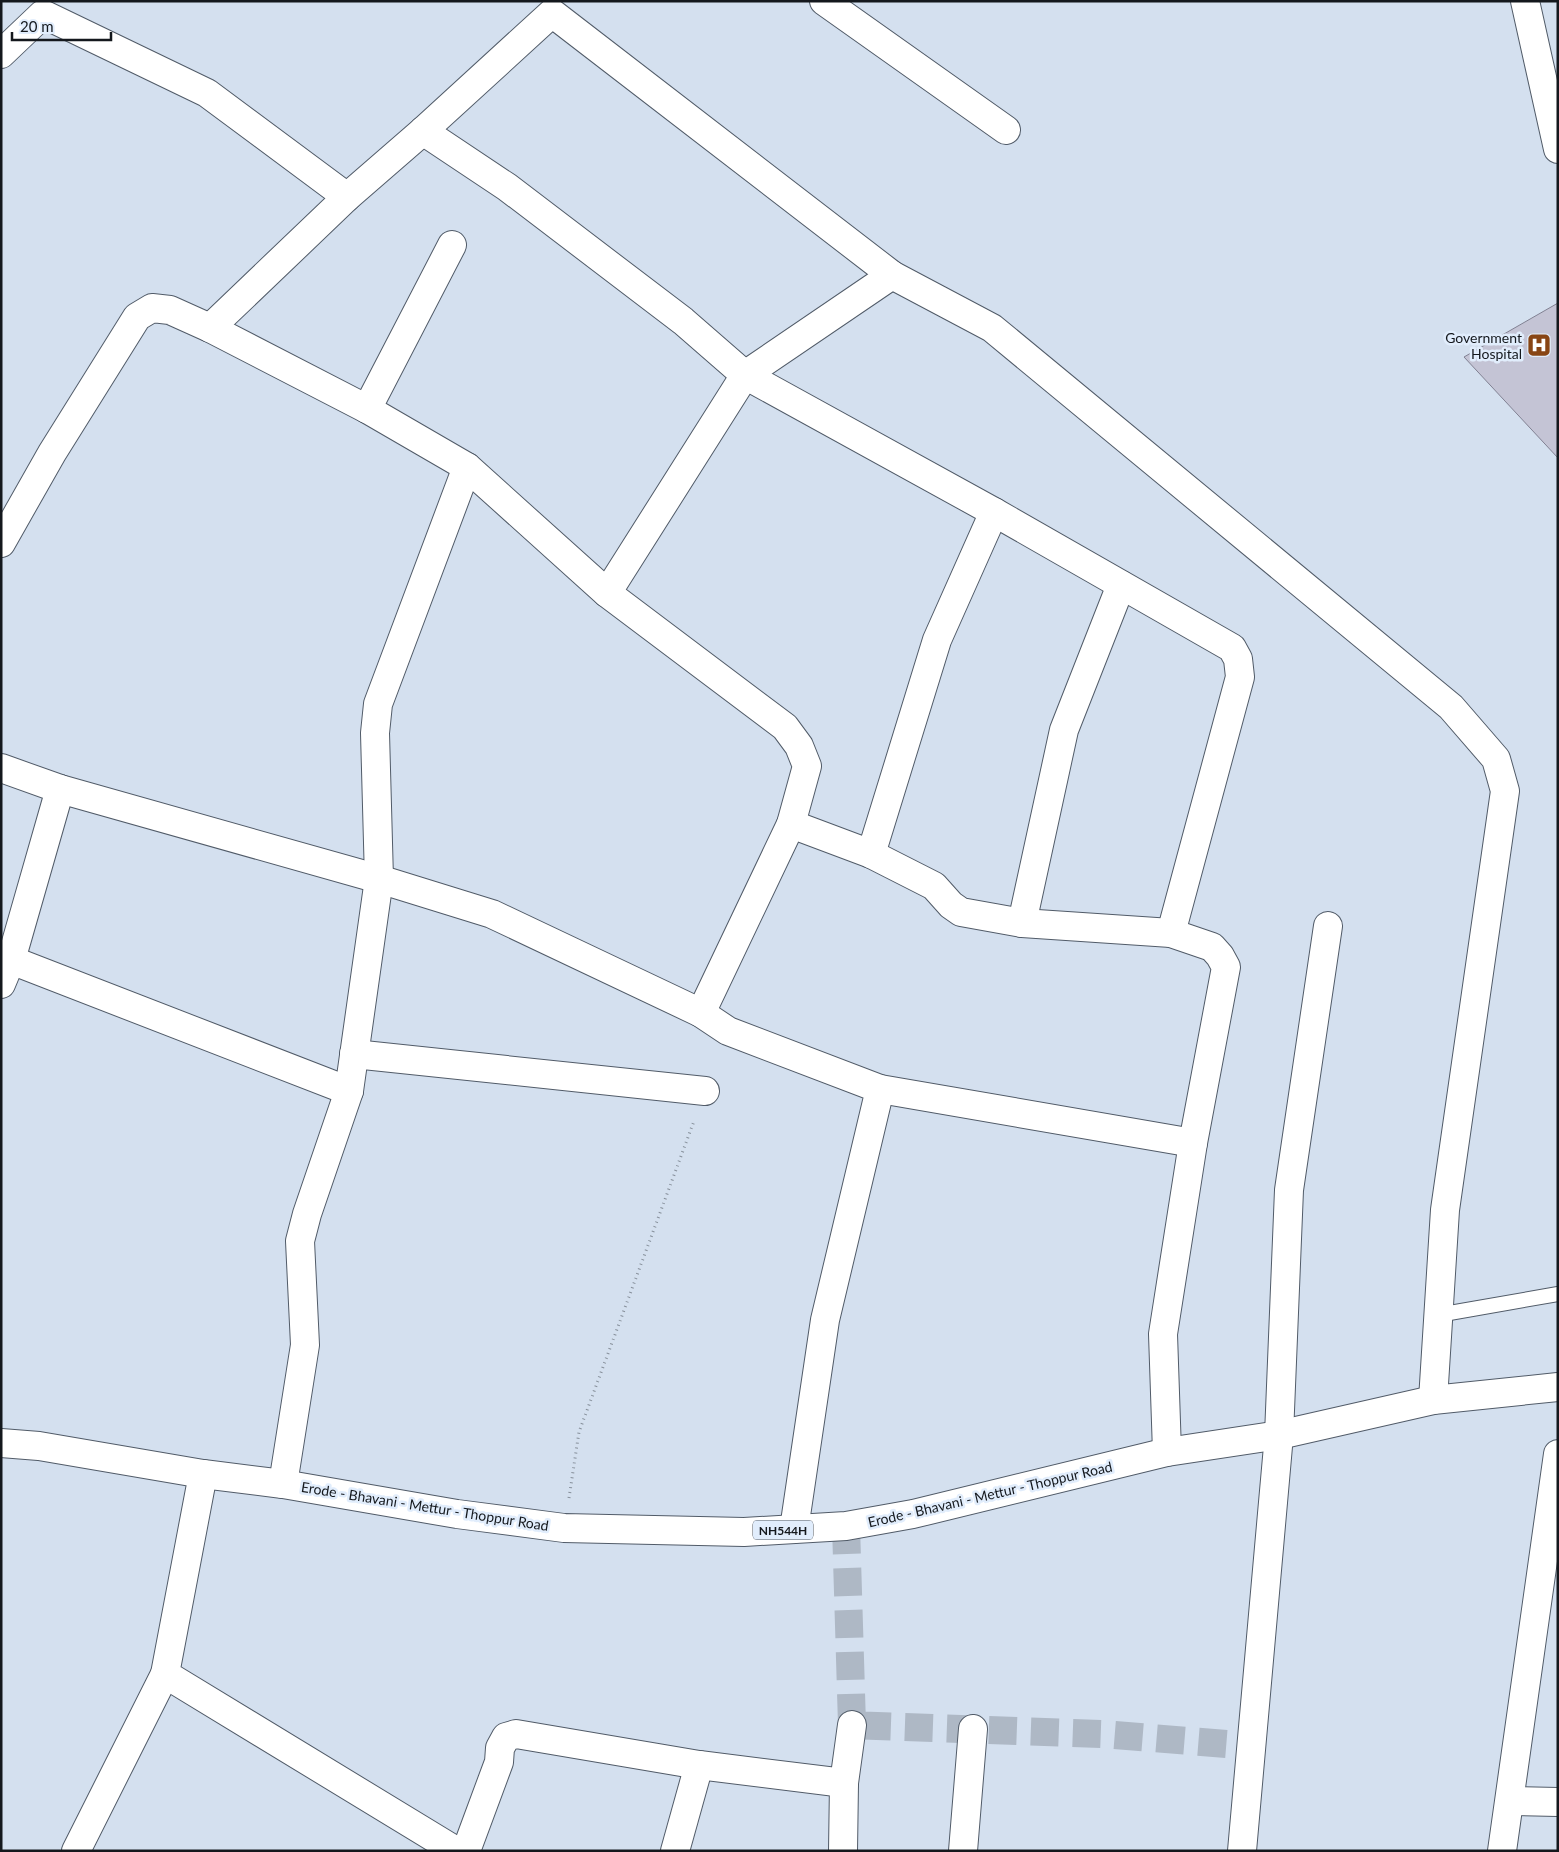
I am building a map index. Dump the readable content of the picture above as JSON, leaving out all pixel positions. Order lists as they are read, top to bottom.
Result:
{
  "streets": {
    "main road": ["Erode - Bhavani - Mettur - Thoppur Road", "NH544H"]
  },
  "places": {
    "hospital": ["Government Hospital"]
  },
  "scale_bar": "20 m"
}
